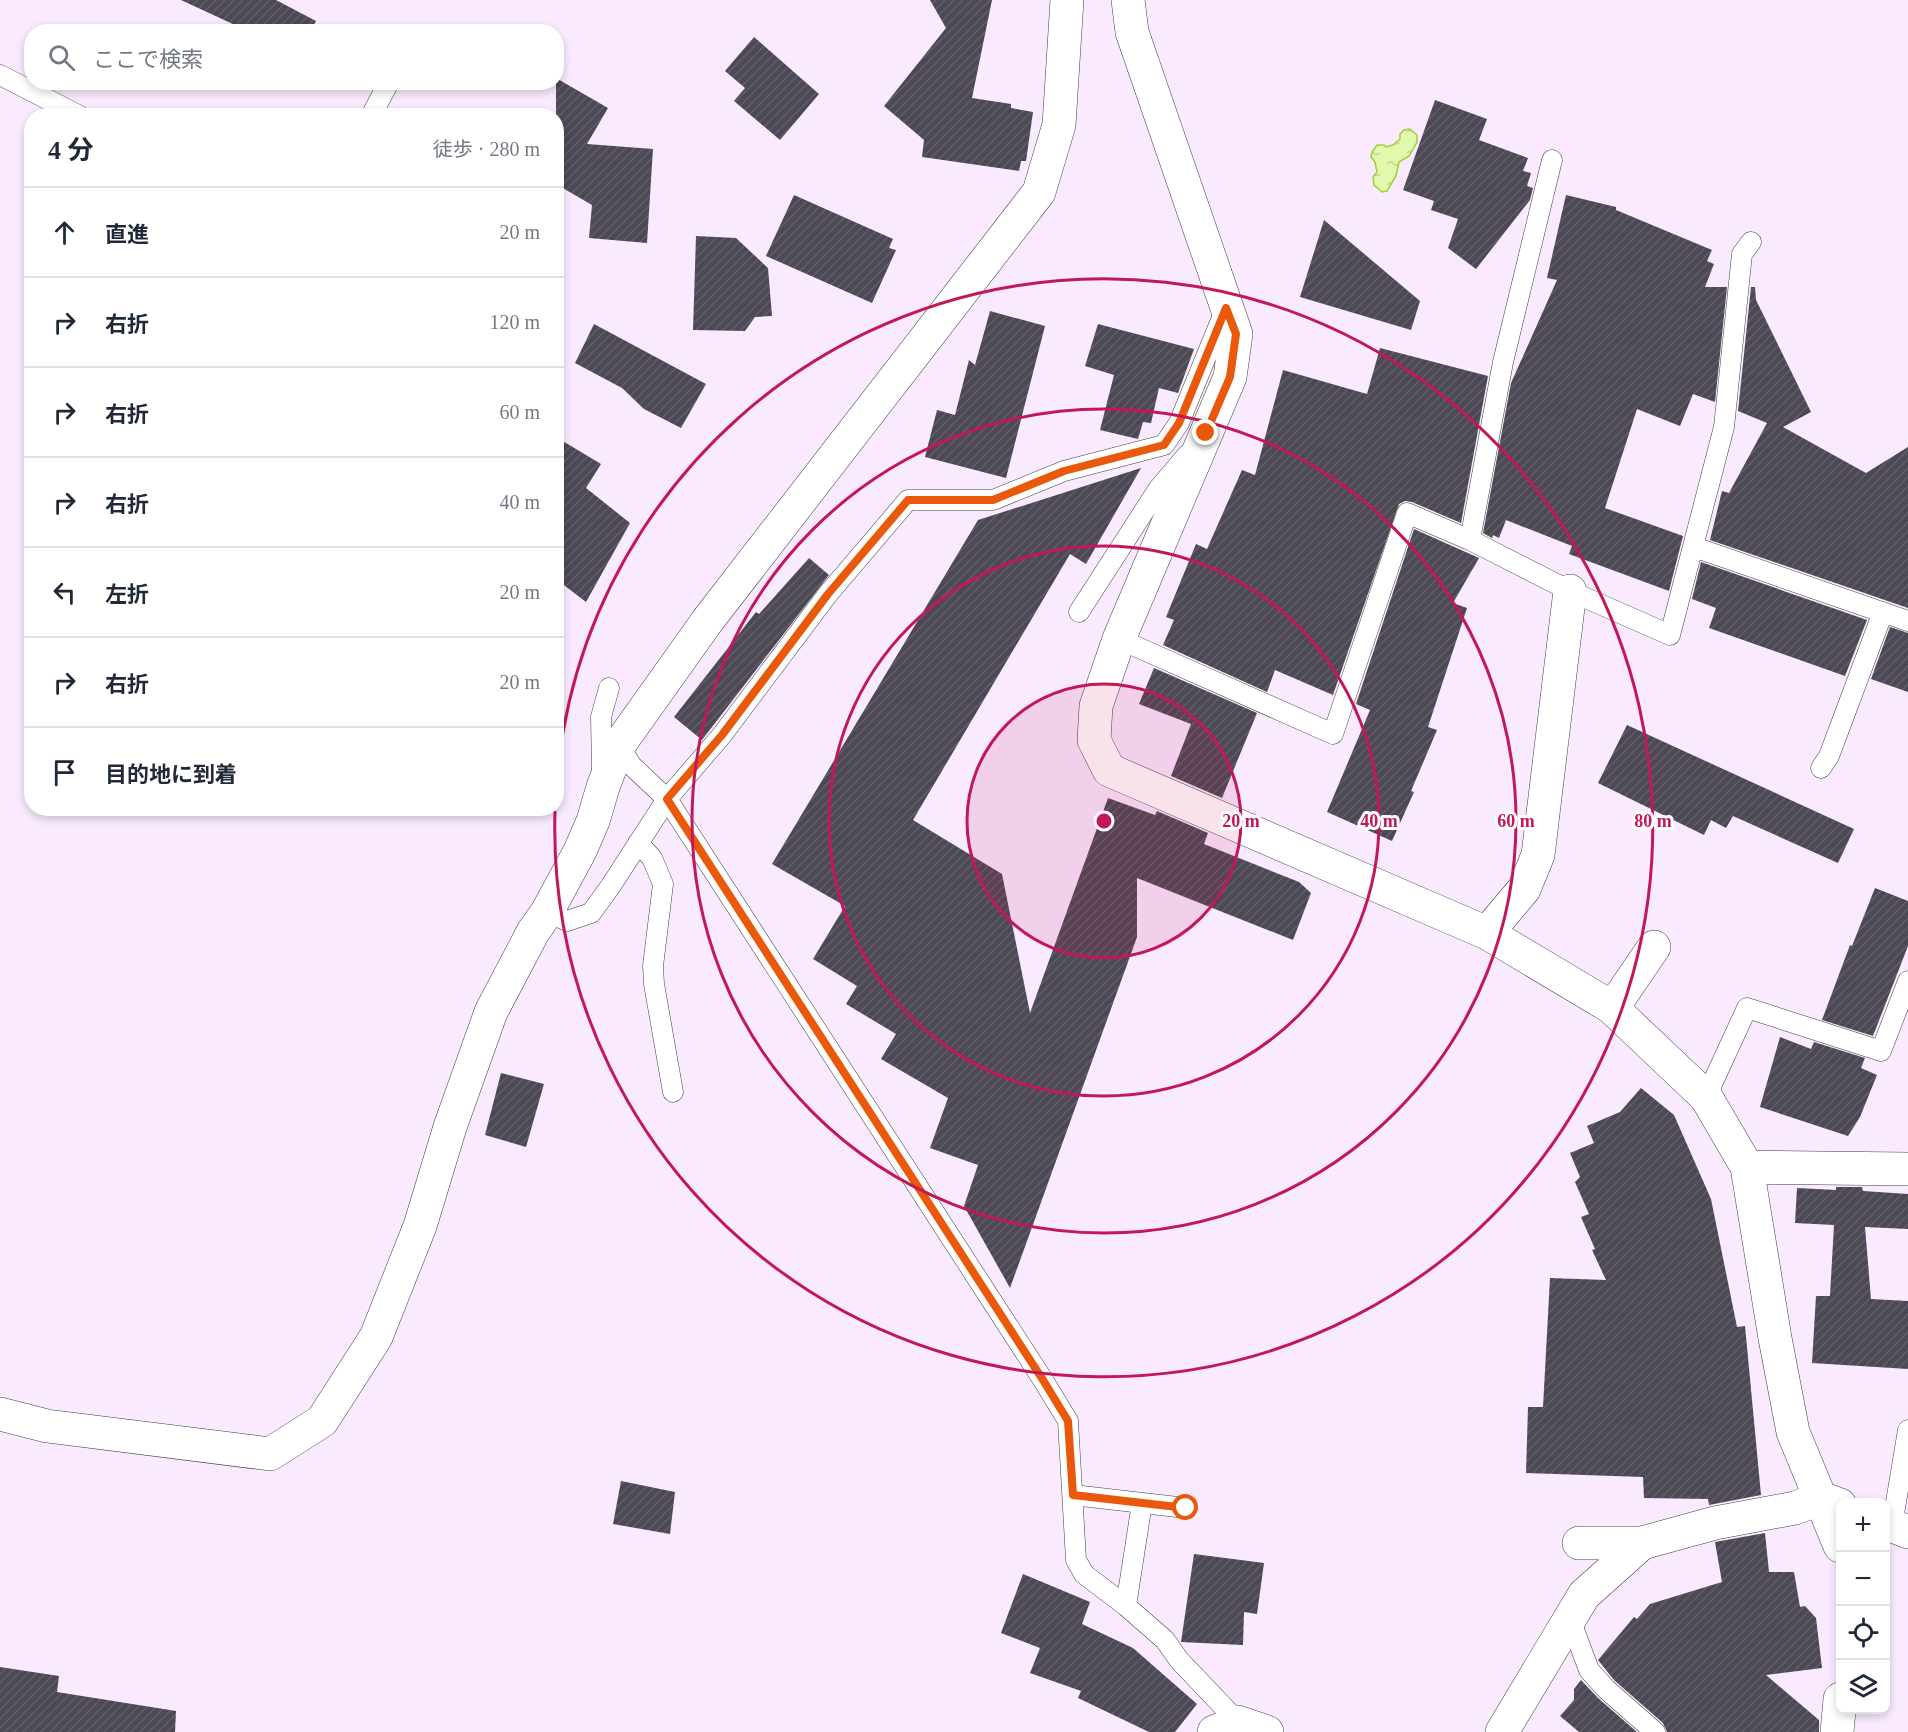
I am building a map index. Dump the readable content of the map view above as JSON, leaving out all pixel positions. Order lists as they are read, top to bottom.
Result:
{
  "page": {
    "search": "ここで検索",
    "heading": ["4 分", "徒歩 · 280 m"],
    "list": [
      ["直進", "20 m"],
      ["右折", "120 m"],
      ["右折", "60 m"],
      ["右折", "40 m"],
      ["左折", "20 m"],
      ["右折", "20 m"],
      "目的地に到着"
    ],
    "map_buttons": ["+", "−"]
  },
  "rings": [
    "20 m",
    "40 m",
    "60 m",
    "80 m"
  ]
}
